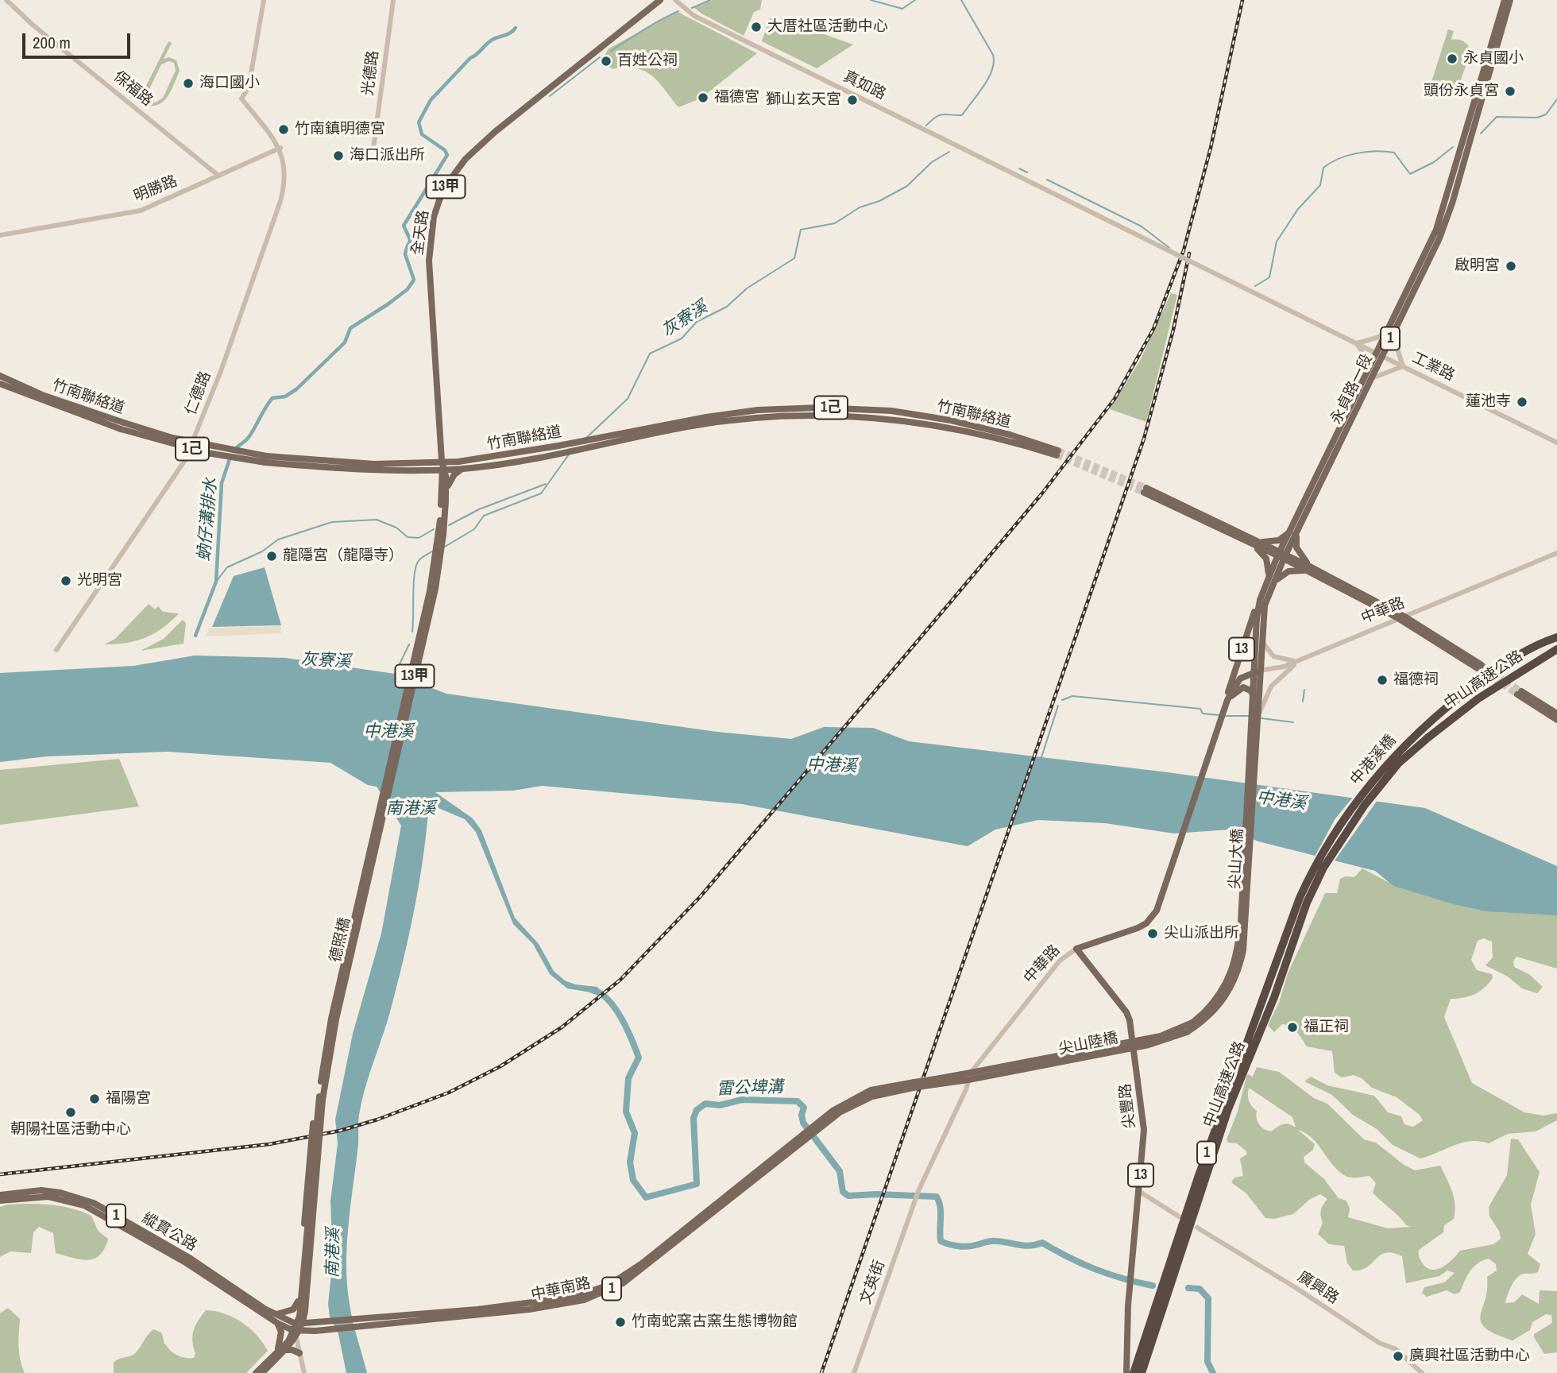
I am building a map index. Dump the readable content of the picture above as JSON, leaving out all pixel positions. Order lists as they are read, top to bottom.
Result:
{
  "streets": {
    "highway": ["1", "中山高速公路", "中港溪橋"],
    "main road": [
      "13甲",
      "全天路",
      "永貞路一段",
      "竹南聯絡道",
      "1己",
      "中華路",
      "13",
      "尖山大橋",
      "德照橋",
      "尖山陸橋",
      "尖豐路",
      "縱貫公路",
      "中華南路"
    ],
    "street": [
      "光德路",
      "真如路",
      "保福路",
      "明勝路",
      "工業路",
      "仁德路",
      "文英街",
      "廣興路"
    ]
  },
  "crossings": [
    ["真如路", "工業路"],
    ["保福路", "明勝路"],
    ["13甲", "全天路"],
    ["13甲", "竹南聯絡道"],
    ["13甲", "德照橋"],
    ["明勝路", "仁德路"],
    ["全天路", "竹南聯絡道"],
    ["工業路", "永貞路一段"],
    ["永貞路一段", "中華路"],
    ["永貞路一段", "13"],
    ["永貞路一段", "尖山大橋"],
    ["中華路", "13"],
    ["中華路", "尖山陸橋"],
    ["中華路", "尖豐路"],
    ["中華路", "文英街"],
    ["中華路", "中華南路"],
    ["13", "尖豐路"],
    ["中山高速公路", "中港溪橋"],
    ["尖山大橋", "尖山陸橋"],
    ["尖山陸橋", "文英街"],
    ["尖山陸橋", "中華南路"],
    ["縱貫公路", "中華南路"],
    ["文英街", "中華南路"]
  ],
  "water": [
    "灰寮溪",
    "蚋仔溝排水",
    "中港溪",
    "南港溪",
    "雷公埤溝"
  ],
  "places": [
    "大厝社區活動中心",
    "永貞國小",
    "百姓公祠",
    "海口國小",
    "頭份永貞宮",
    "福德宮",
    "獅山玄天宮",
    "竹南鎮明德宮",
    "海口派出所",
    "啟明宮",
    "蓮池寺",
    "龍隱宮（龍隱寺）",
    "光明宮",
    "福德祠",
    "尖山派出所",
    "福正祠",
    "福陽宮",
    "朝陽社區活動中心",
    "竹南蛇窯古窯生態博物館",
    "廣興社區活動中心"
  ],
  "scale_bar": "200 m"
}
